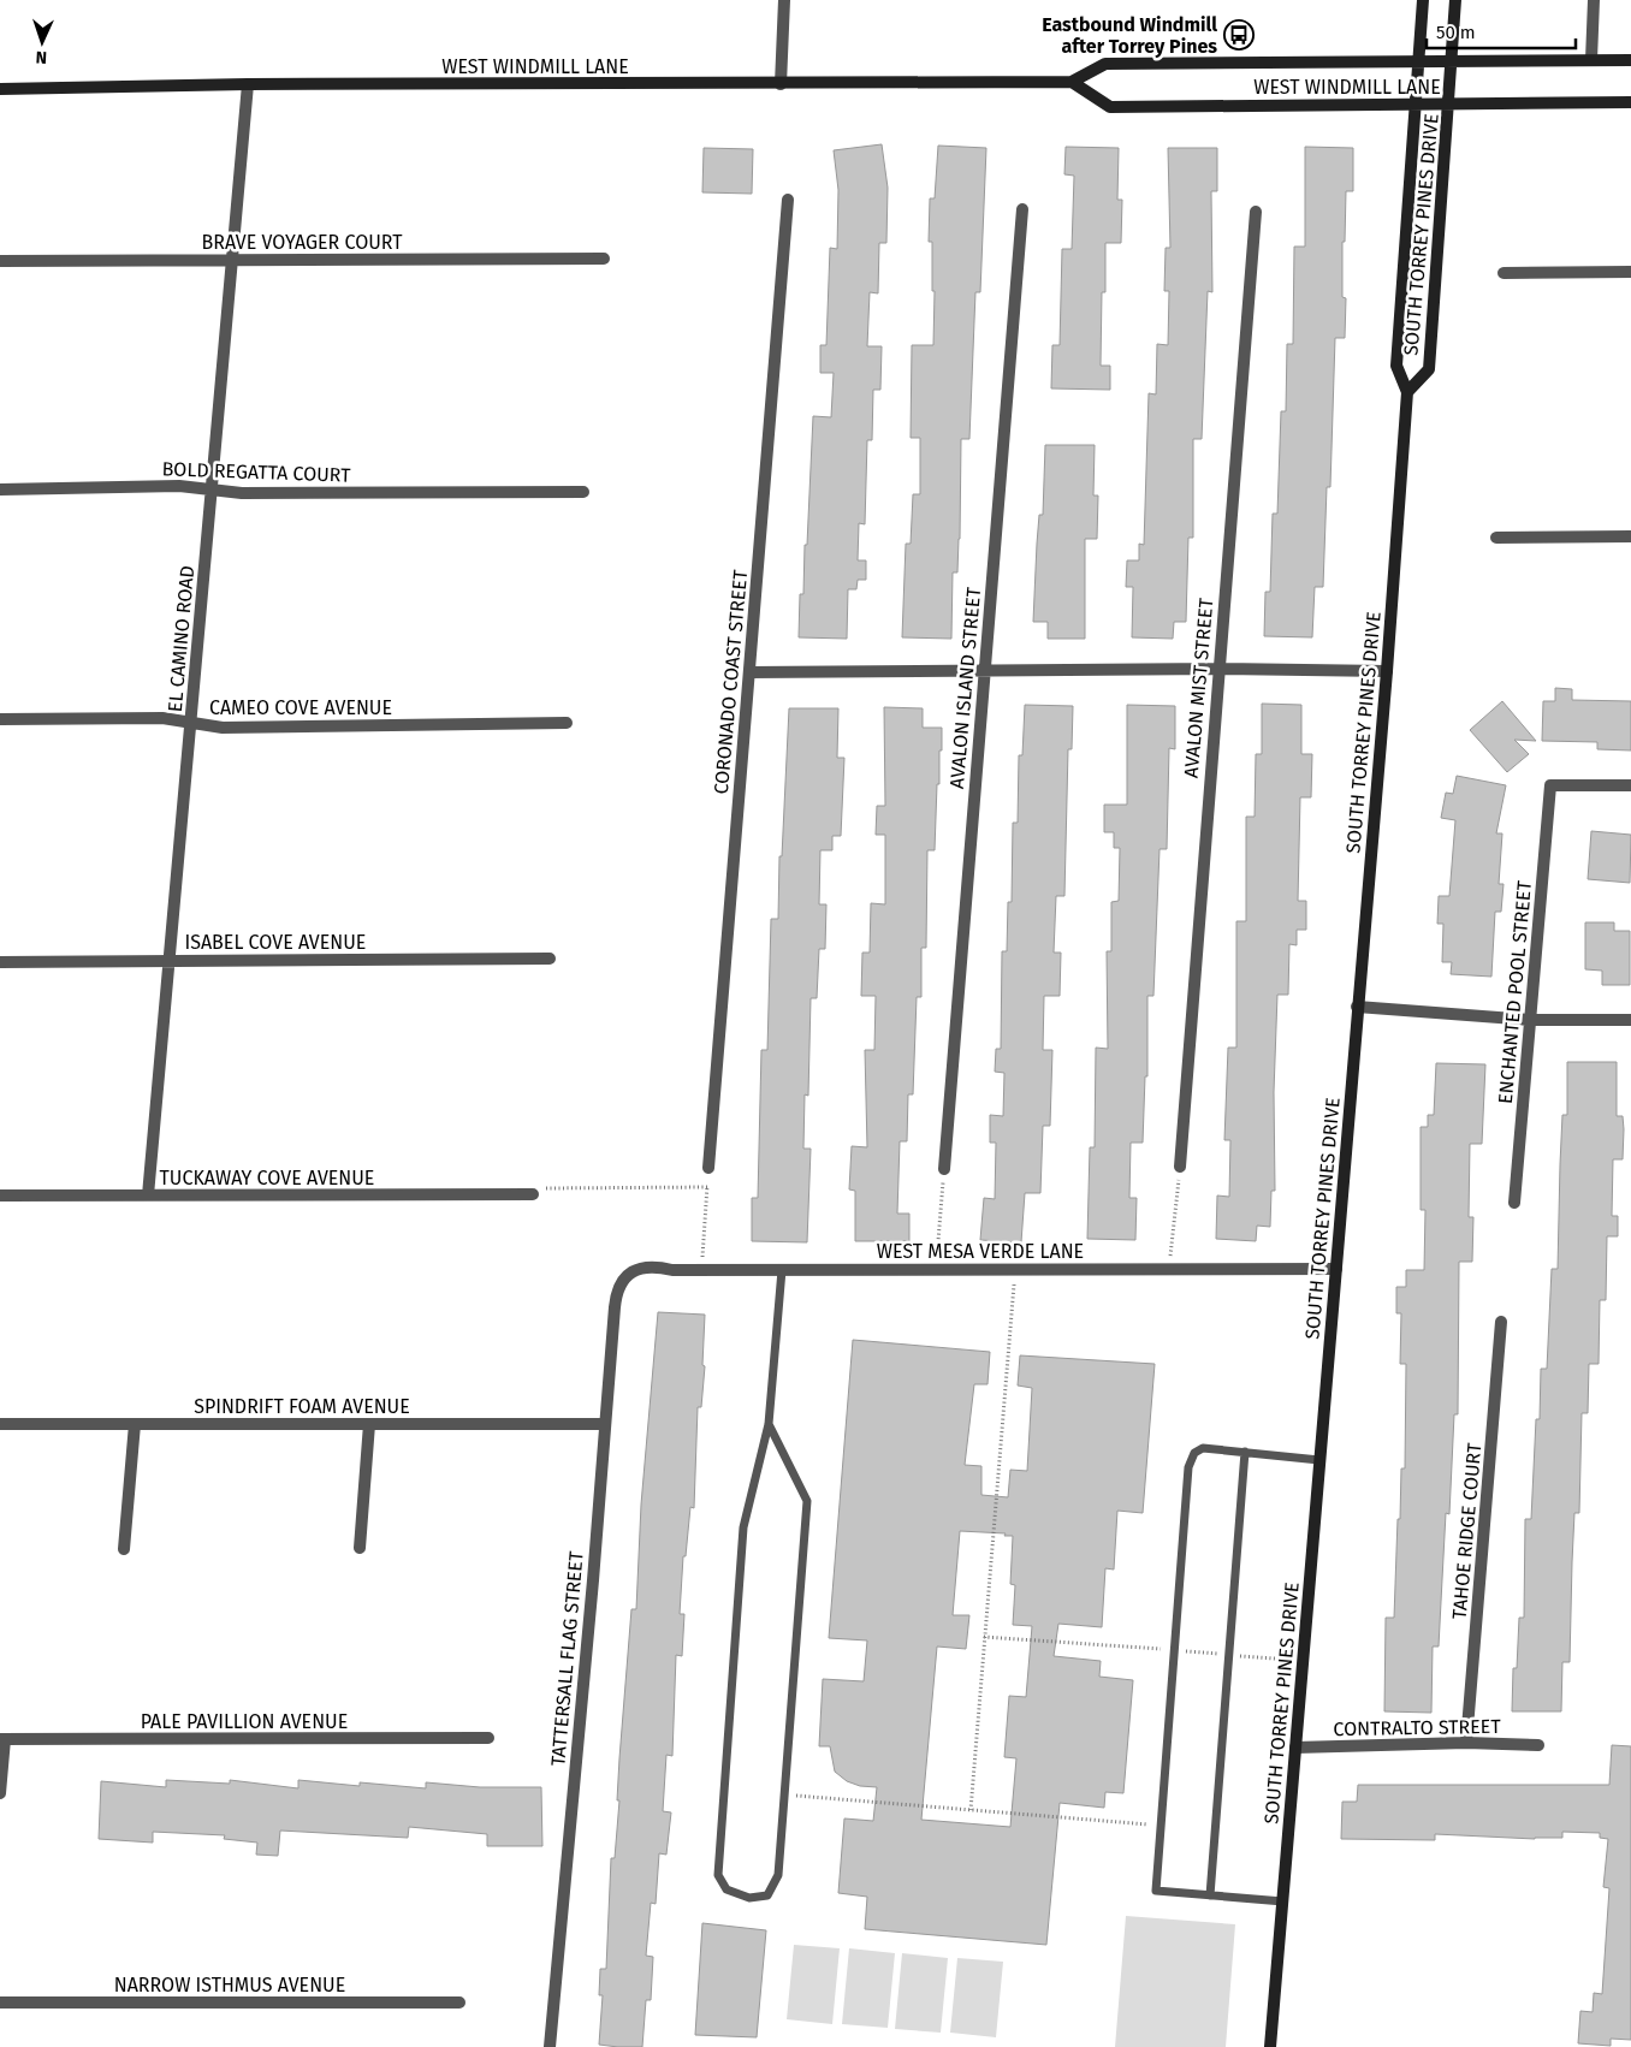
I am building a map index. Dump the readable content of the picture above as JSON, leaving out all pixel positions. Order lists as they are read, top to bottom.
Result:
{
  "streets": {
    "street": [
      "WEST WINDMILL LANE",
      "SOUTH TORREY PINES DRIVE",
      "BRAVE VOYAGER COURT",
      "BOLD REGATTA COURT",
      "EL CAMINO ROAD",
      "CORONADO COAST STREET",
      "AVALON ISLAND STREET",
      "AVALON MIST STREET",
      "CAMEO COVE AVENUE",
      "ISABEL COVE AVENUE",
      "ENCHANTED POOL STREET",
      "TUCKAWAY COVE AVENUE",
      "WEST MESA VERDE LANE",
      "SPINDRIFT FOAM AVENUE",
      "TAHOE RIDGE COURT",
      "TATTERSALL FLAG STREET",
      "PALE PAVILLION AVENUE",
      "CONTRALTO STREET",
      "NARROW ISTHMUS AVENUE"
    ]
  },
  "crossings": [
    ["WEST WINDMILL LANE", "SOUTH TORREY PINES DRIVE"],
    ["WEST WINDMILL LANE", "EL CAMINO ROAD"],
    ["SOUTH TORREY PINES DRIVE", "WEST MESA VERDE LANE"],
    ["SOUTH TORREY PINES DRIVE", "CONTRALTO STREET"],
    ["BRAVE VOYAGER COURT", "EL CAMINO ROAD"],
    ["BOLD REGATTA COURT", "EL CAMINO ROAD"],
    ["EL CAMINO ROAD", "CAMEO COVE AVENUE"],
    ["EL CAMINO ROAD", "ISABEL COVE AVENUE"],
    ["EL CAMINO ROAD", "TUCKAWAY COVE AVENUE"],
    ["WEST MESA VERDE LANE", "TATTERSALL FLAG STREET"],
    ["SPINDRIFT FOAM AVENUE", "TATTERSALL FLAG STREET"],
    ["TAHOE RIDGE COURT", "CONTRALTO STREET"]
  ],
  "places": {
    "bus stop": ["Eastbound Windmill after Torrey Pines"]
  },
  "scale_bar": "50 m",
  "north": "bottom"
}
